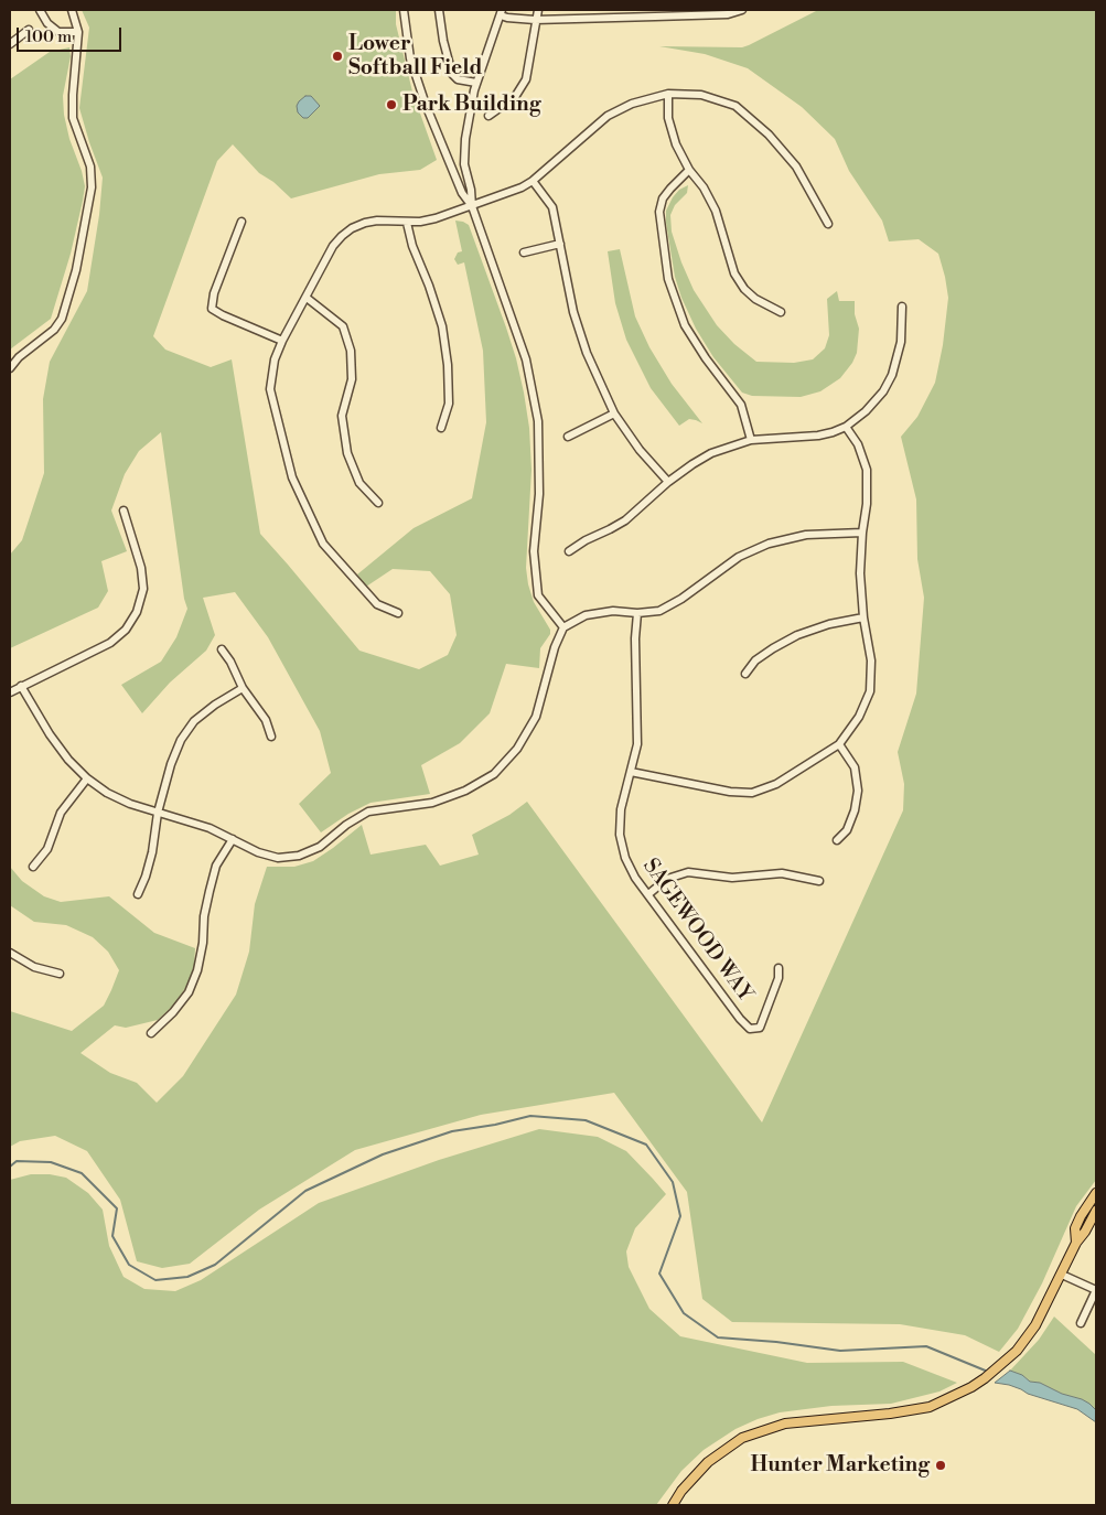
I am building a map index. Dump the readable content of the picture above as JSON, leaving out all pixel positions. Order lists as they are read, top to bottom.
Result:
{
  "streets": {
    "street": ["SAGEWOOD WAY"]
  },
  "places": ["Lower Softball Field", "Park Building", "Hunter Marketing"],
  "scale_bar": "100 m"
}
